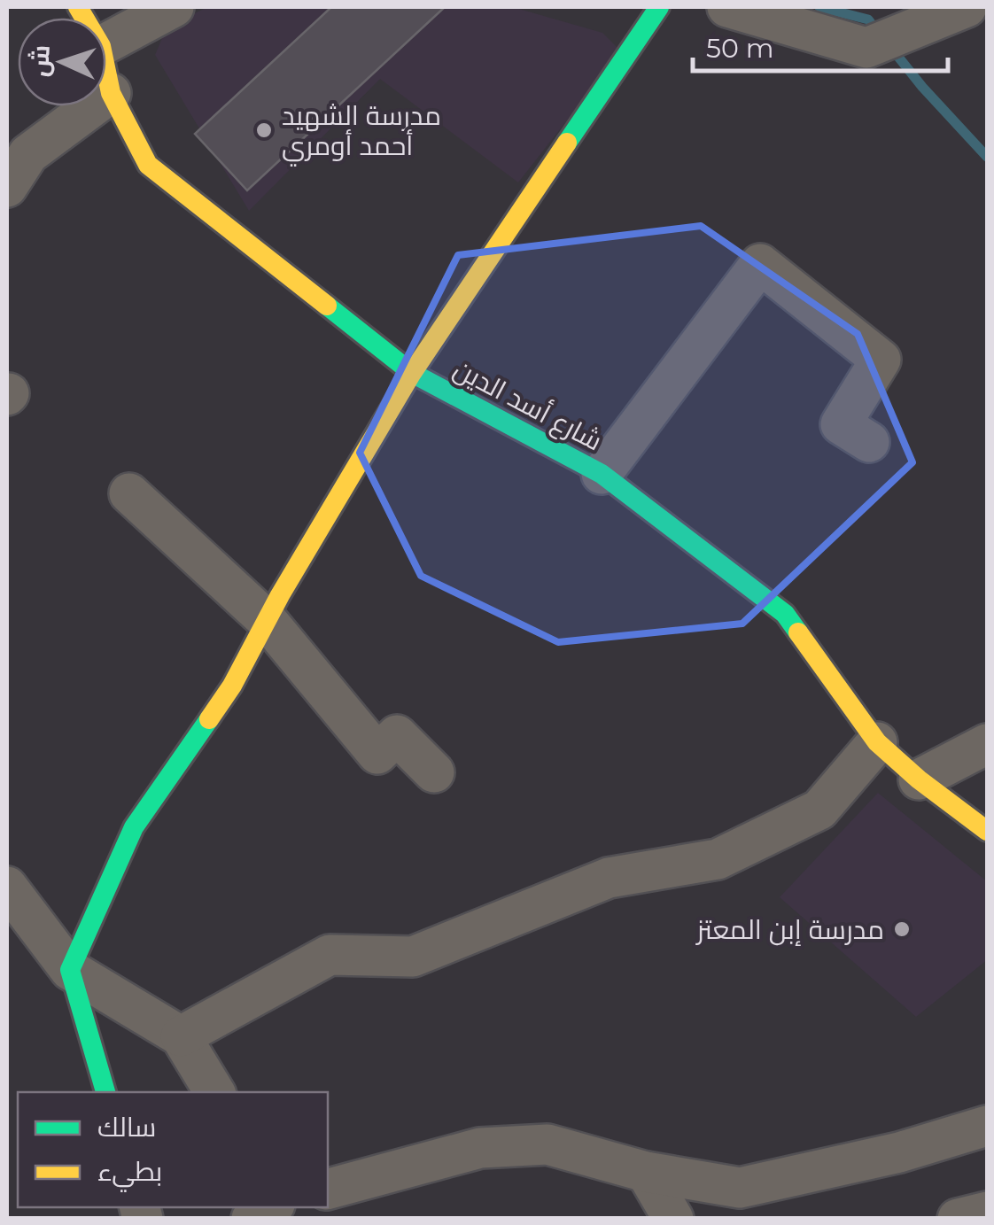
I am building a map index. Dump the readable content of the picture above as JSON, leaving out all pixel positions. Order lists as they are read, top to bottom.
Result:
{
  "streets": {
    "street": ["شارع أسد الدين"]
  },
  "places": ["مدرسة الشهيد أحمد أومري", "مدرسة إبن المعتز"],
  "legend": ["سالك", "بطيء"],
  "scale_bar": "50 m",
  "north": "left"
}
